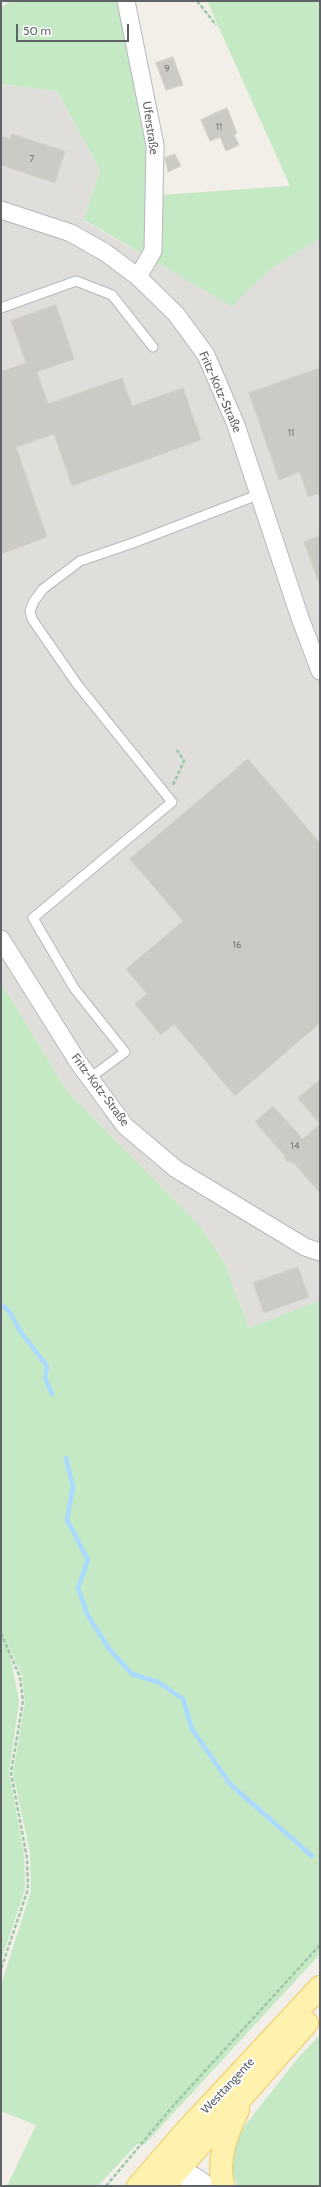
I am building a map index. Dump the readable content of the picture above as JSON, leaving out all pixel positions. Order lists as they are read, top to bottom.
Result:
{
  "streets": {
    "main road": ["Westtangente"],
    "street": ["Uferstraße", "Fritz-Kotz-Straße"]
  },
  "crossings": [
    ["Uferstraße", "Fritz-Kotz-Straße"]
  ],
  "house_numbers": [
    "9",
    "11",
    "7",
    "11",
    "16",
    "14"
  ],
  "scale_bar": "50 m"
}
